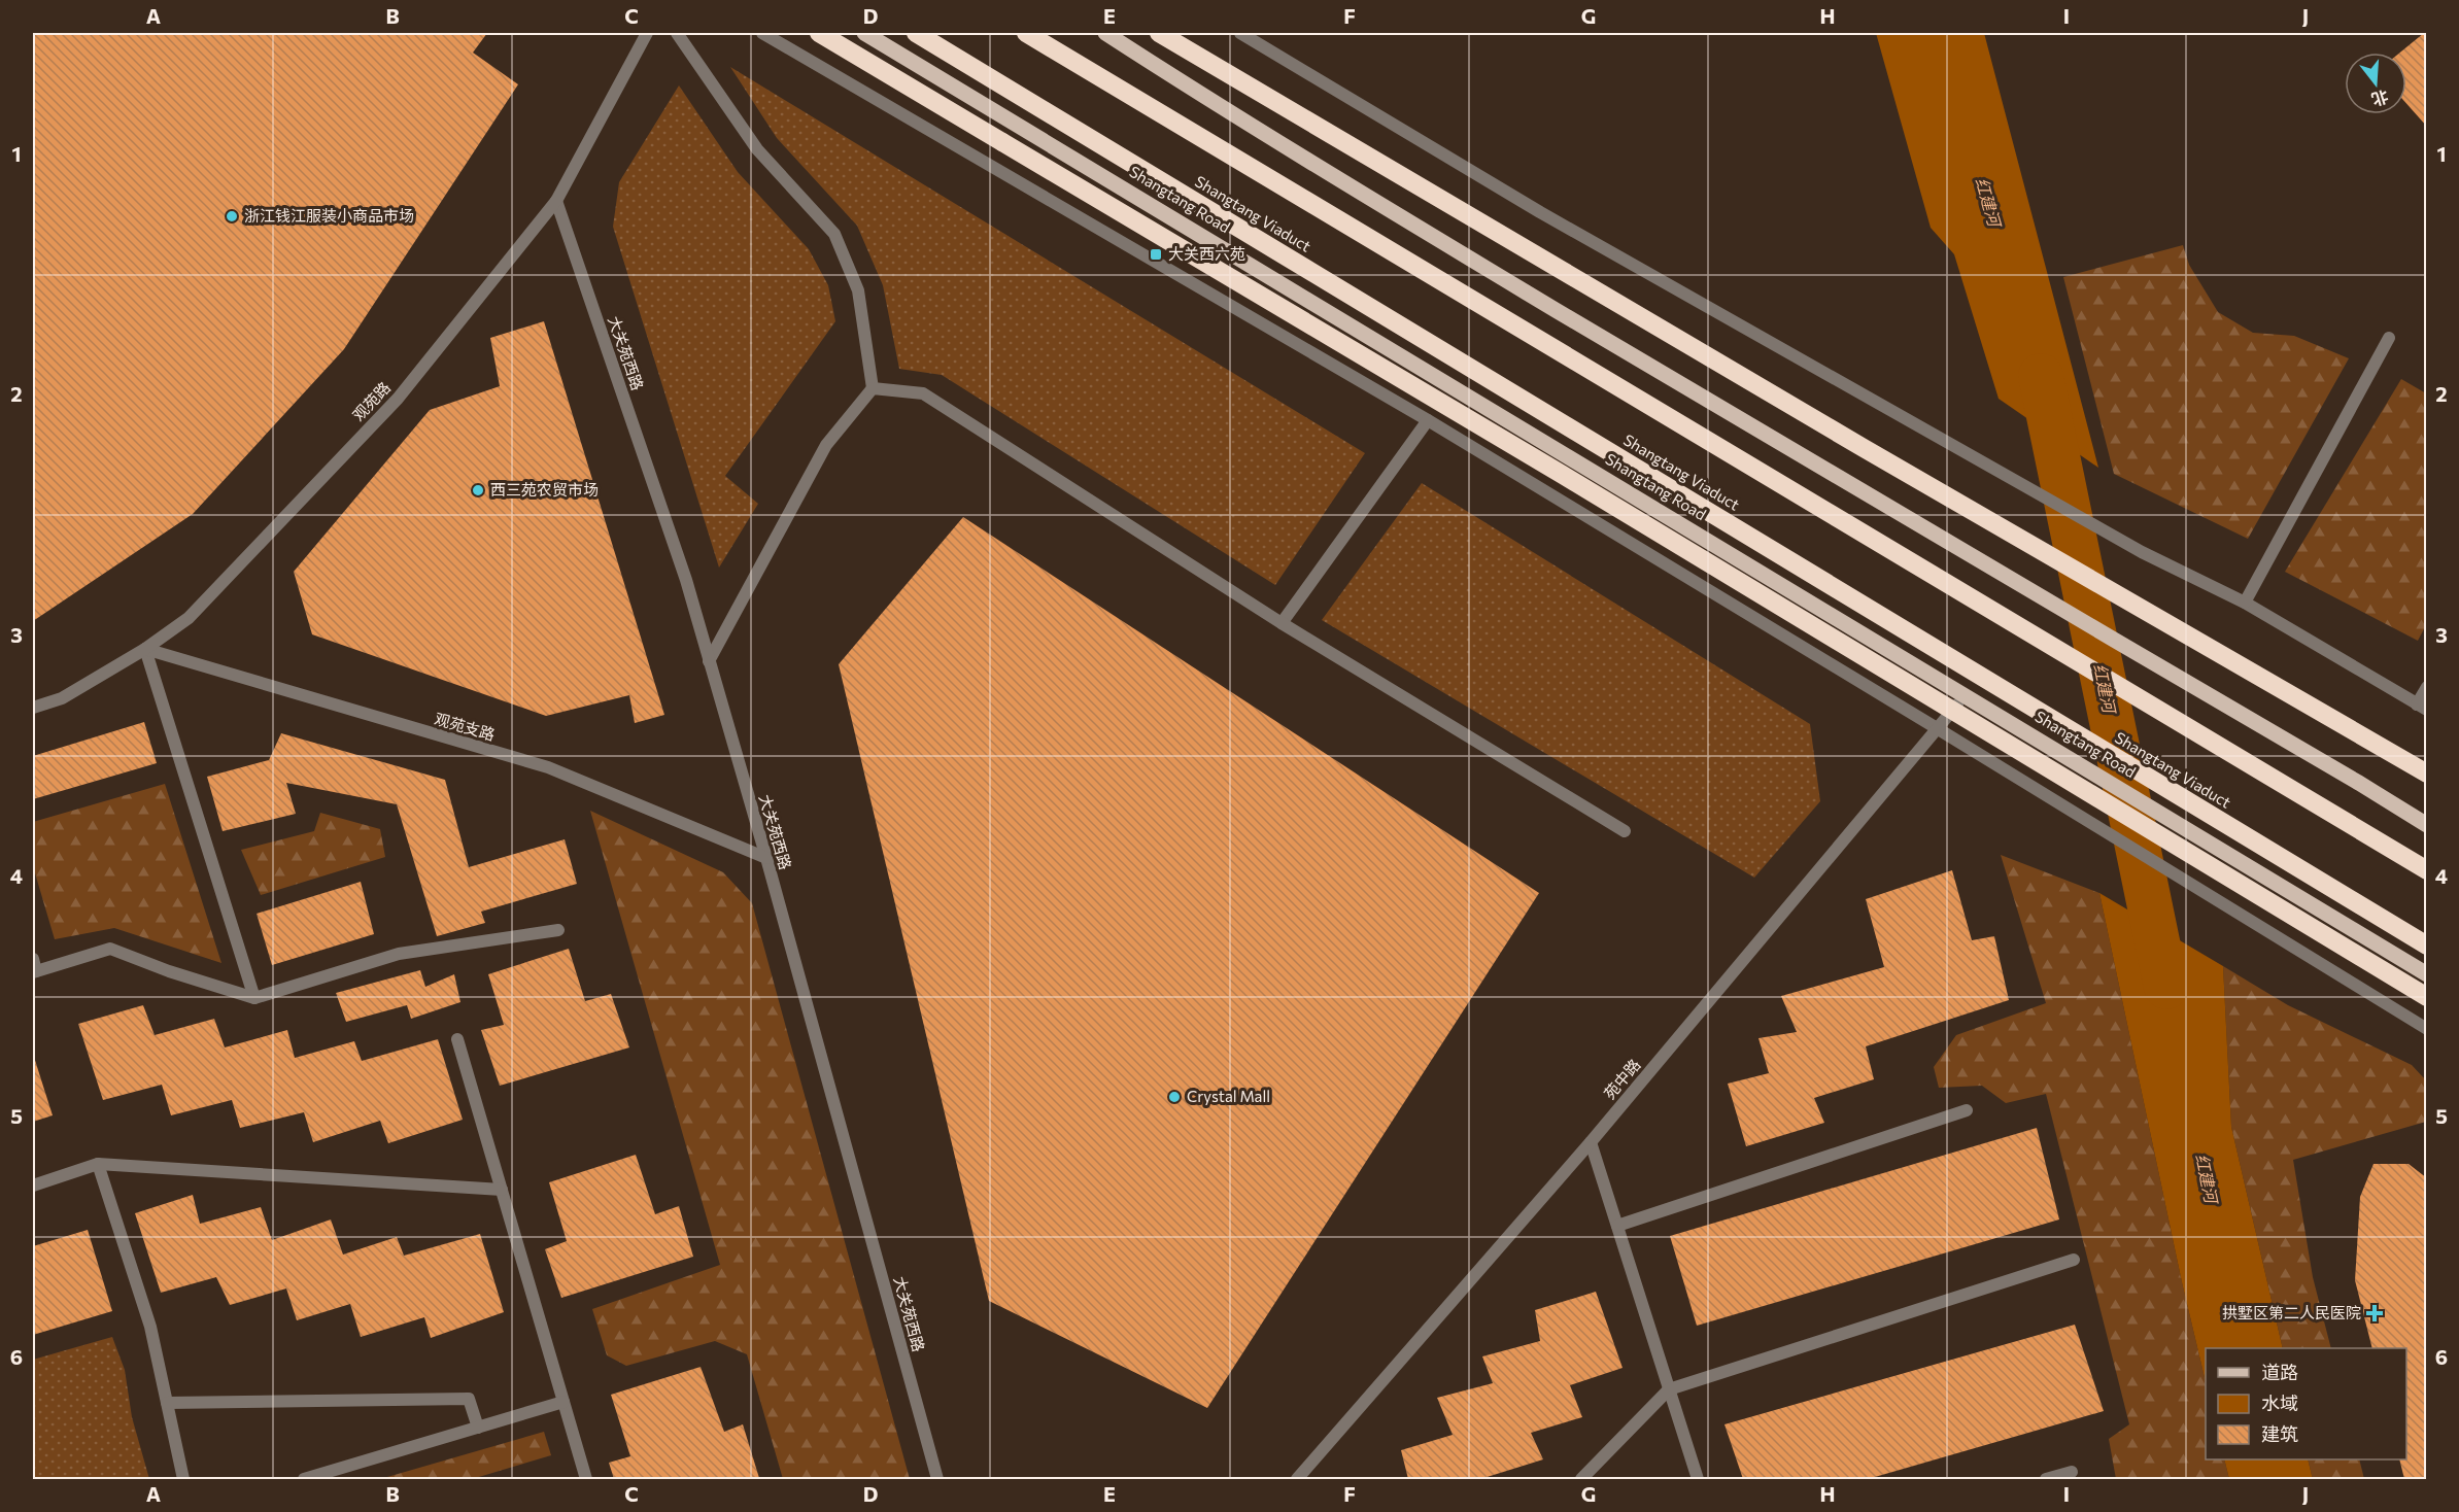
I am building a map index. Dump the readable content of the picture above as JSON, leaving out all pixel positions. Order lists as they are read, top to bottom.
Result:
{
  "streets": {
    "highway": ["Shangtang Viaduct"],
    "main road": ["Shangtang Road"],
    "street": [
      "大关苑西路",
      "观苑路",
      "观苑支路",
      "苑中路"
    ]
  },
  "crossings": [
    ["Shangtang Road", "苑中路"],
    ["大关苑西路", "观苑路"],
    ["大关苑西路", "观苑支路"],
    ["观苑路", "观苑支路"]
  ],
  "water": ["红建河"],
  "places": {
    "other": ["浙江钱江服装小商品市场", "西三苑农贸市场", "Crystal Mall"],
    "transit": ["大关西六苑"],
    "health": ["拱墅区第二人民医院"]
  },
  "legend": ["道路", "水域", "建筑"],
  "north": "bottom",
  "grid": {
    "columns": [
      "A",
      "B",
      "C",
      "D",
      "E",
      "F",
      "G",
      "H",
      "I",
      "J"
    ],
    "rows": [
      "1",
      "2",
      "3",
      "4",
      "5",
      "6"
    ]
  }
}
